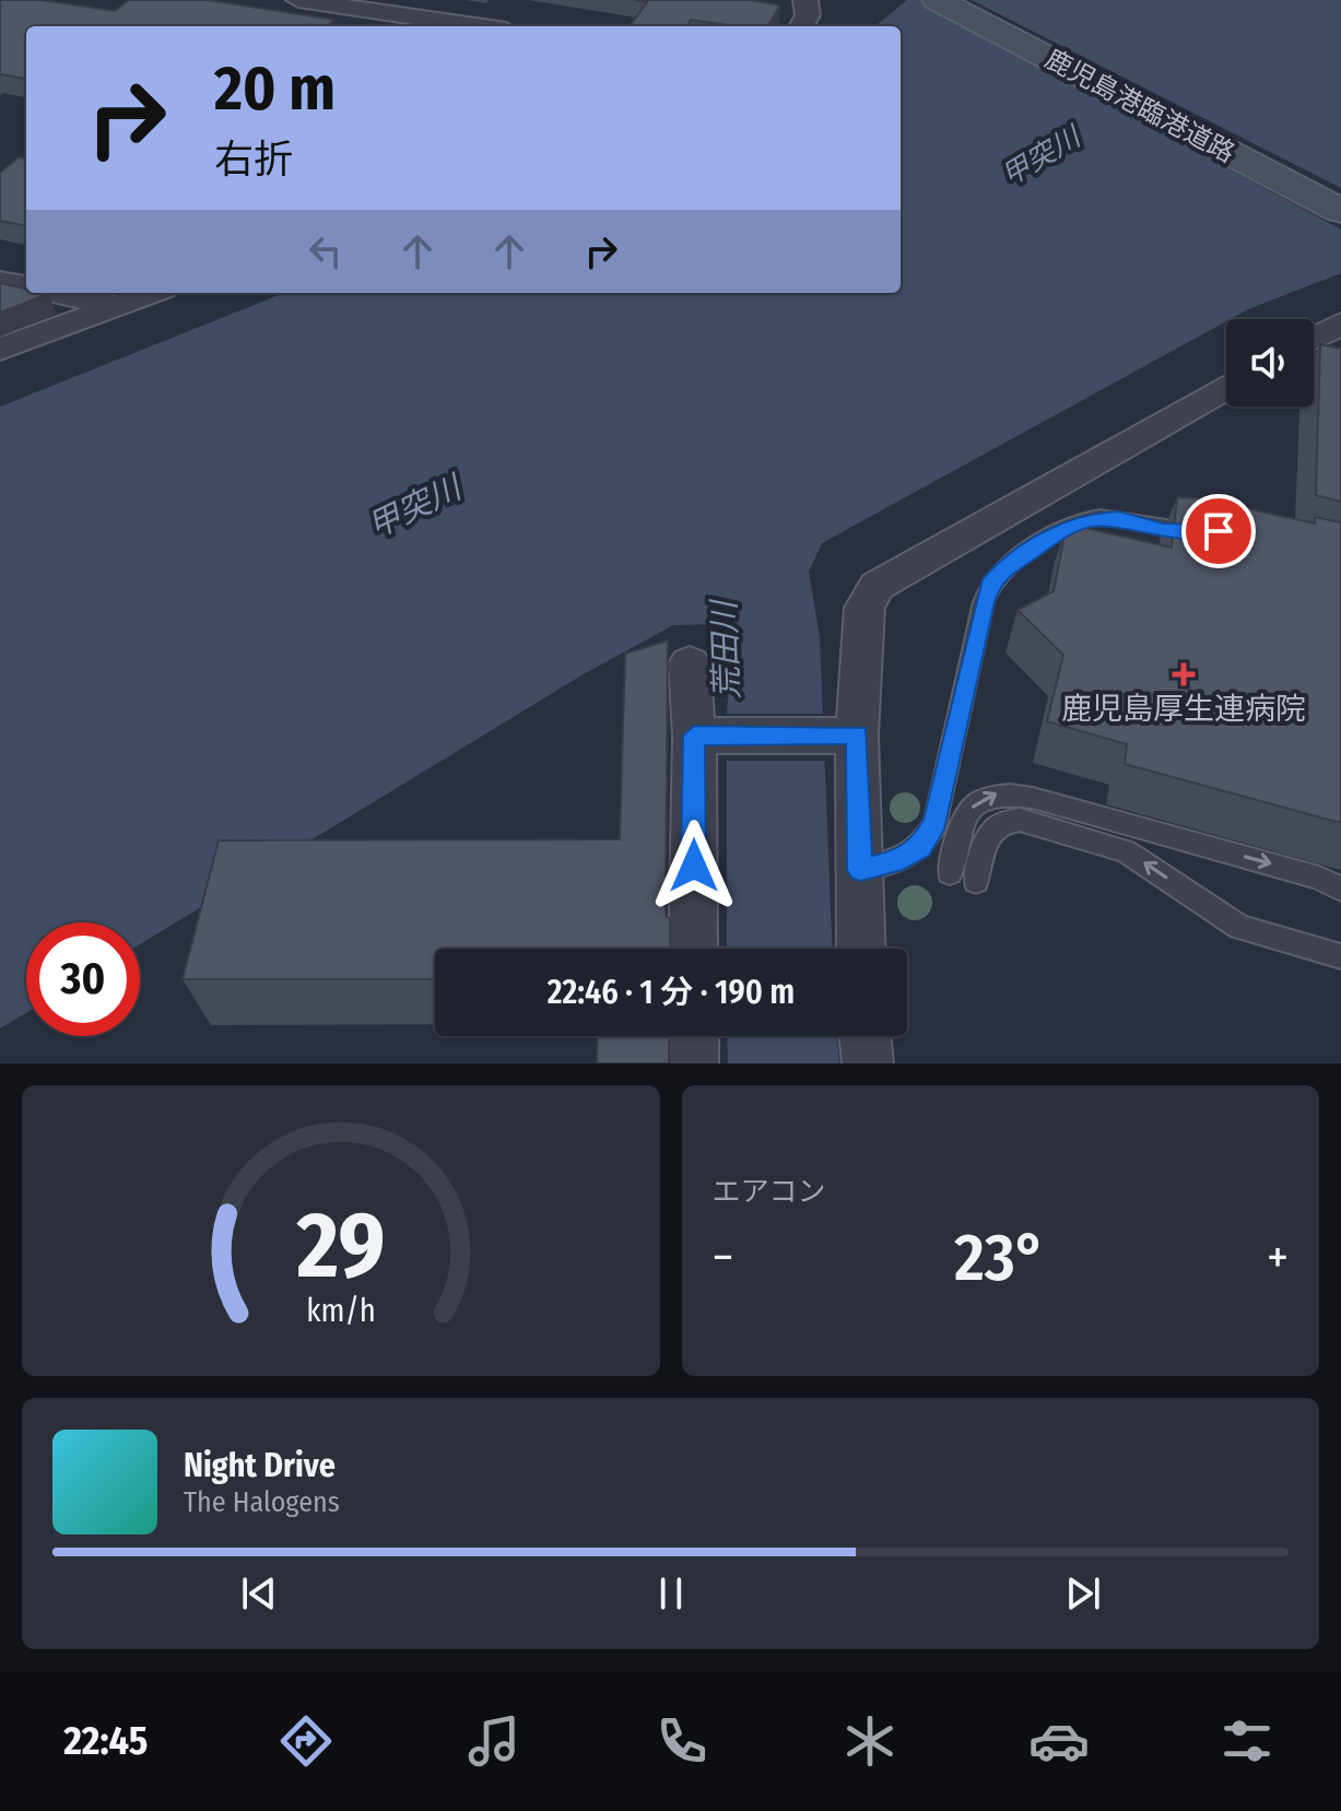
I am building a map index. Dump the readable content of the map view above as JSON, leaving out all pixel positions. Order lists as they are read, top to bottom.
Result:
{
  "streets": {
    "street": ["鹿児島港臨港道路"]
  },
  "water": ["甲突川", "荒田川"],
  "places": {
    "health": ["鹿児島厚生連病院"]
  },
  "page": {
    "turn": ["20 m", "右折"],
    "limit": "30",
    "trip": "22:46 · 1 分 · 190 m",
    "tile": "エアコン",
    "heat": ["−", "23°", "+"],
    "song": ["Night Drive", "The Halogens"],
    "tabs": "22:45",
    "gauge": ["29", "km/h"]
  }
}
